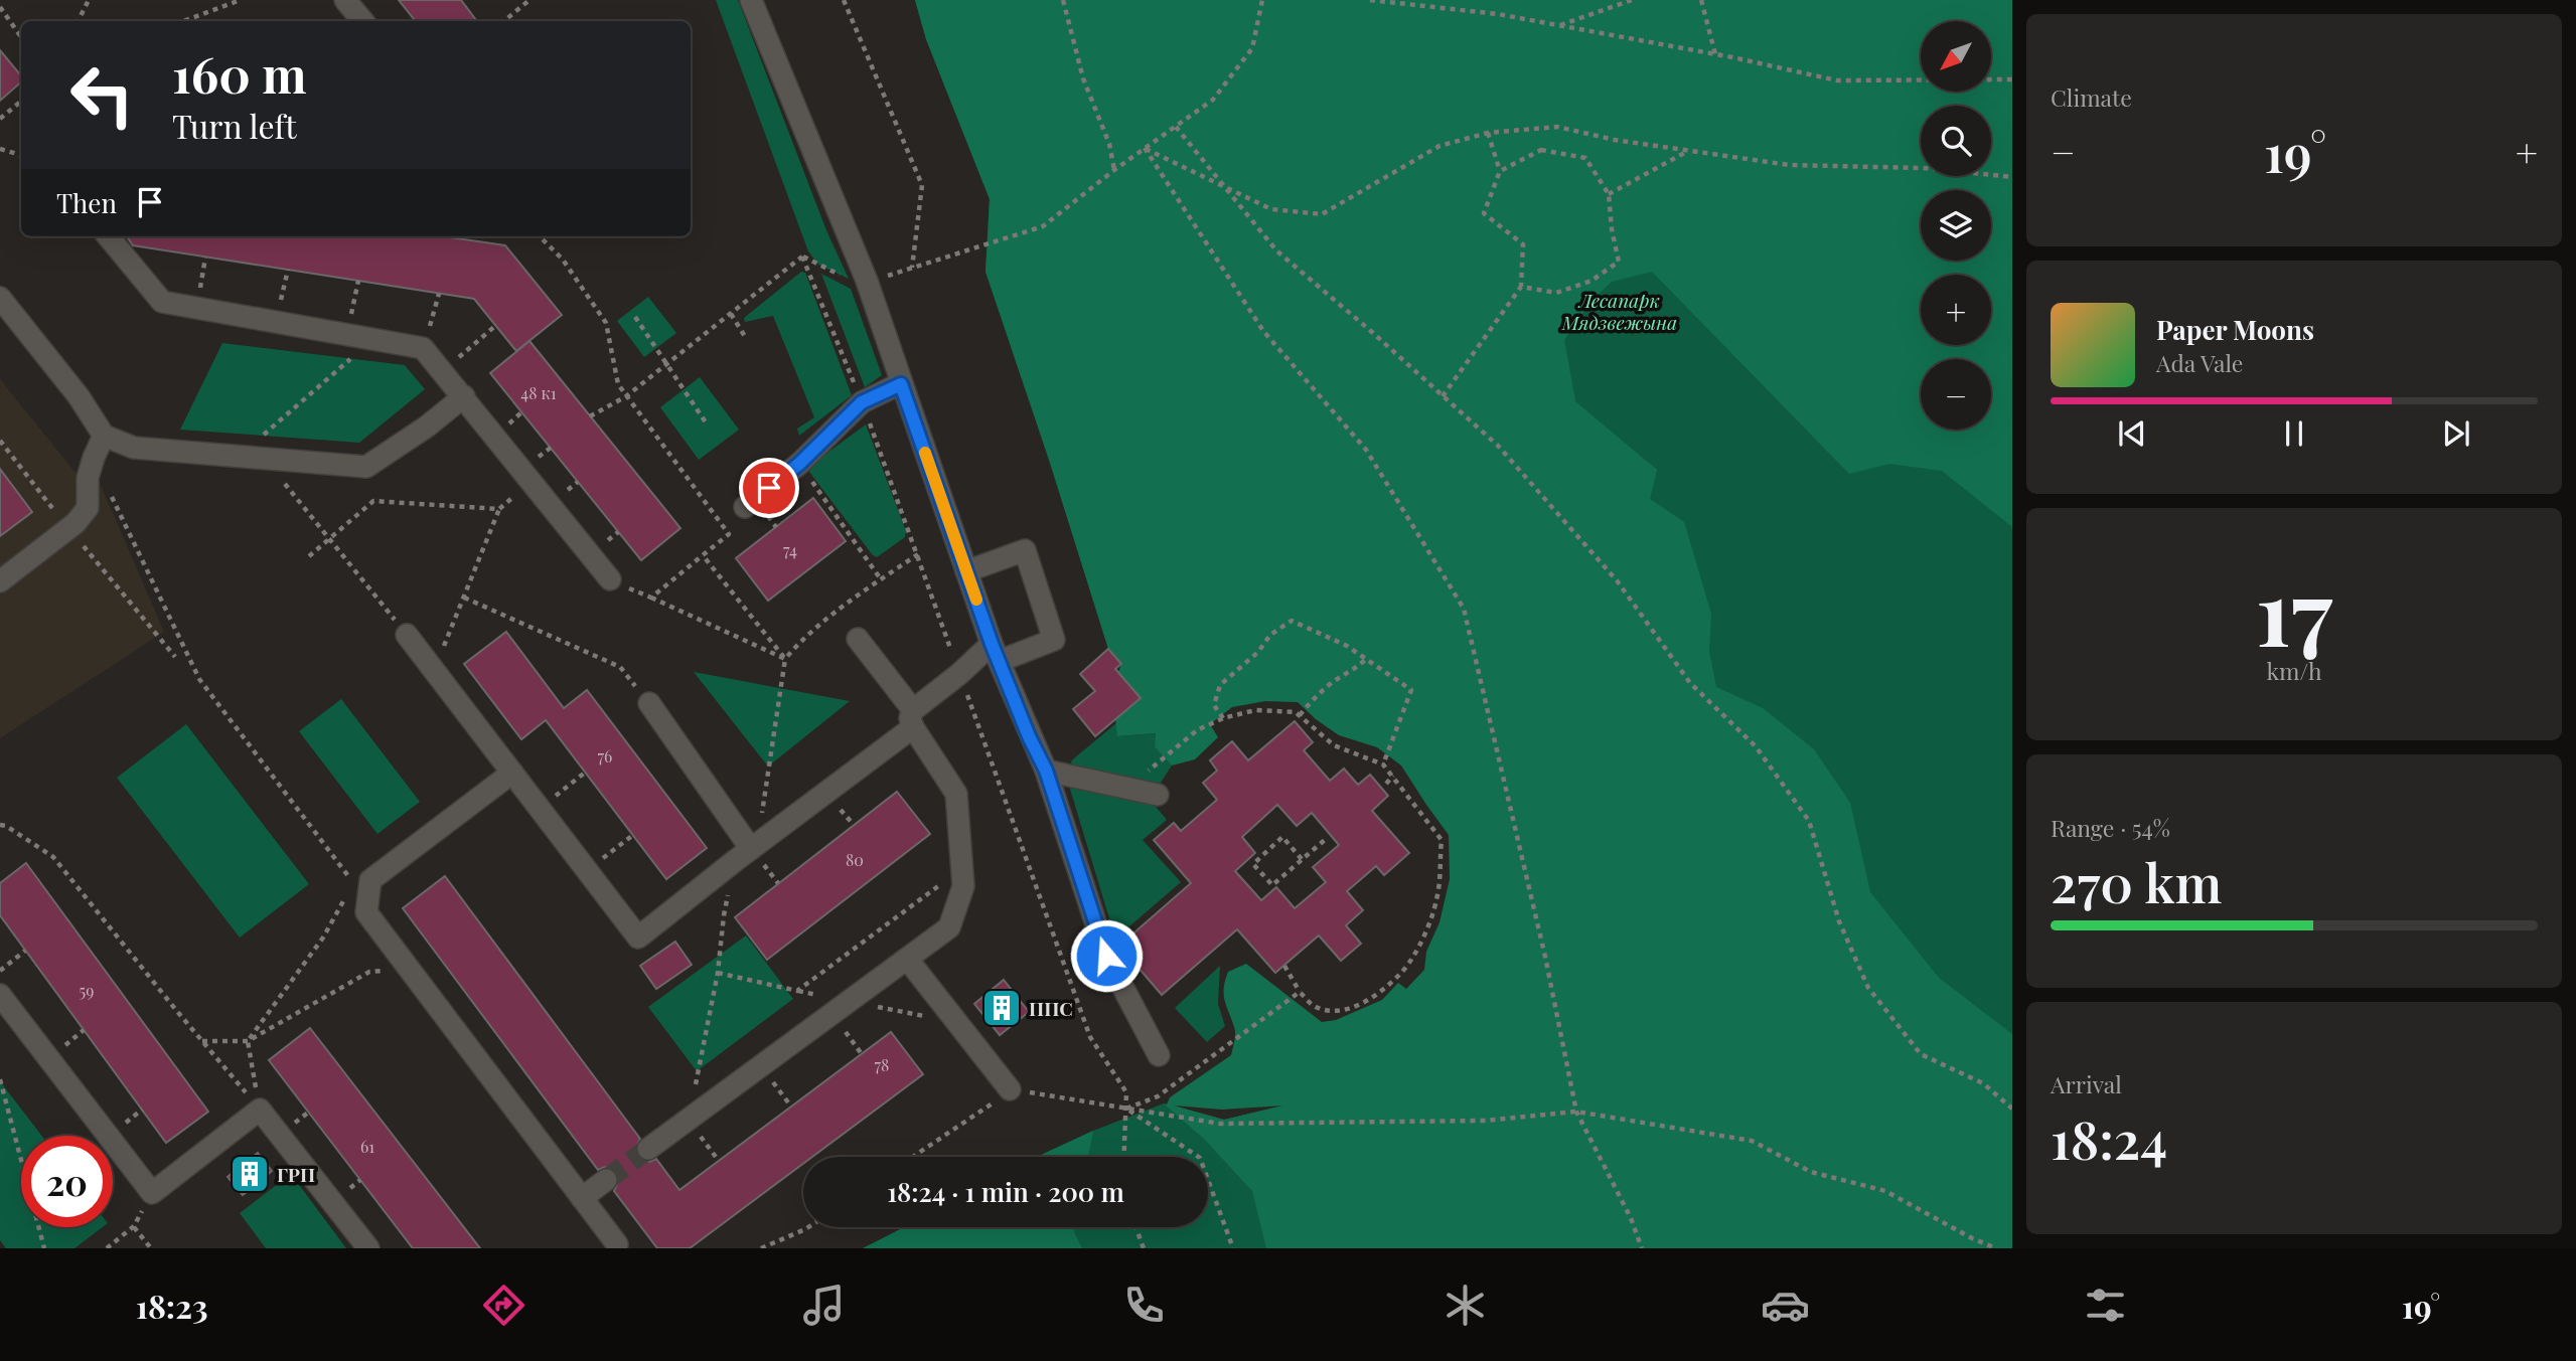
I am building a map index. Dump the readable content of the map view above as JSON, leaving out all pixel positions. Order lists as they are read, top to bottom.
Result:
{
  "parks": ["Лесапарк Мядзвежына"],
  "places": {
    "building": ["ППС", "ГРП"]
  },
  "house_numbers": [
    "48 к1",
    "74",
    "76",
    "80",
    "59",
    "78",
    "61"
  ],
  "north": "bottom left",
  "page": {
    "tile": [
      "Climate",
      ["17", "km/h"],
      ["Range · 54%", "270 km"],
      ["Arrival", "18:24"]
    ],
    "map_buttons": ["+", "−"],
    "turn": ["160 m", "Turn left"],
    "heat": ["−", "19°", "+"],
    "then": "Then",
    "song": ["Paper Moons", "Ada Vale"],
    "limit": "20",
    "trip": "18:24 · 1 min · 200 m",
    "tabs": ["18:23", "19°"]
  }
}
